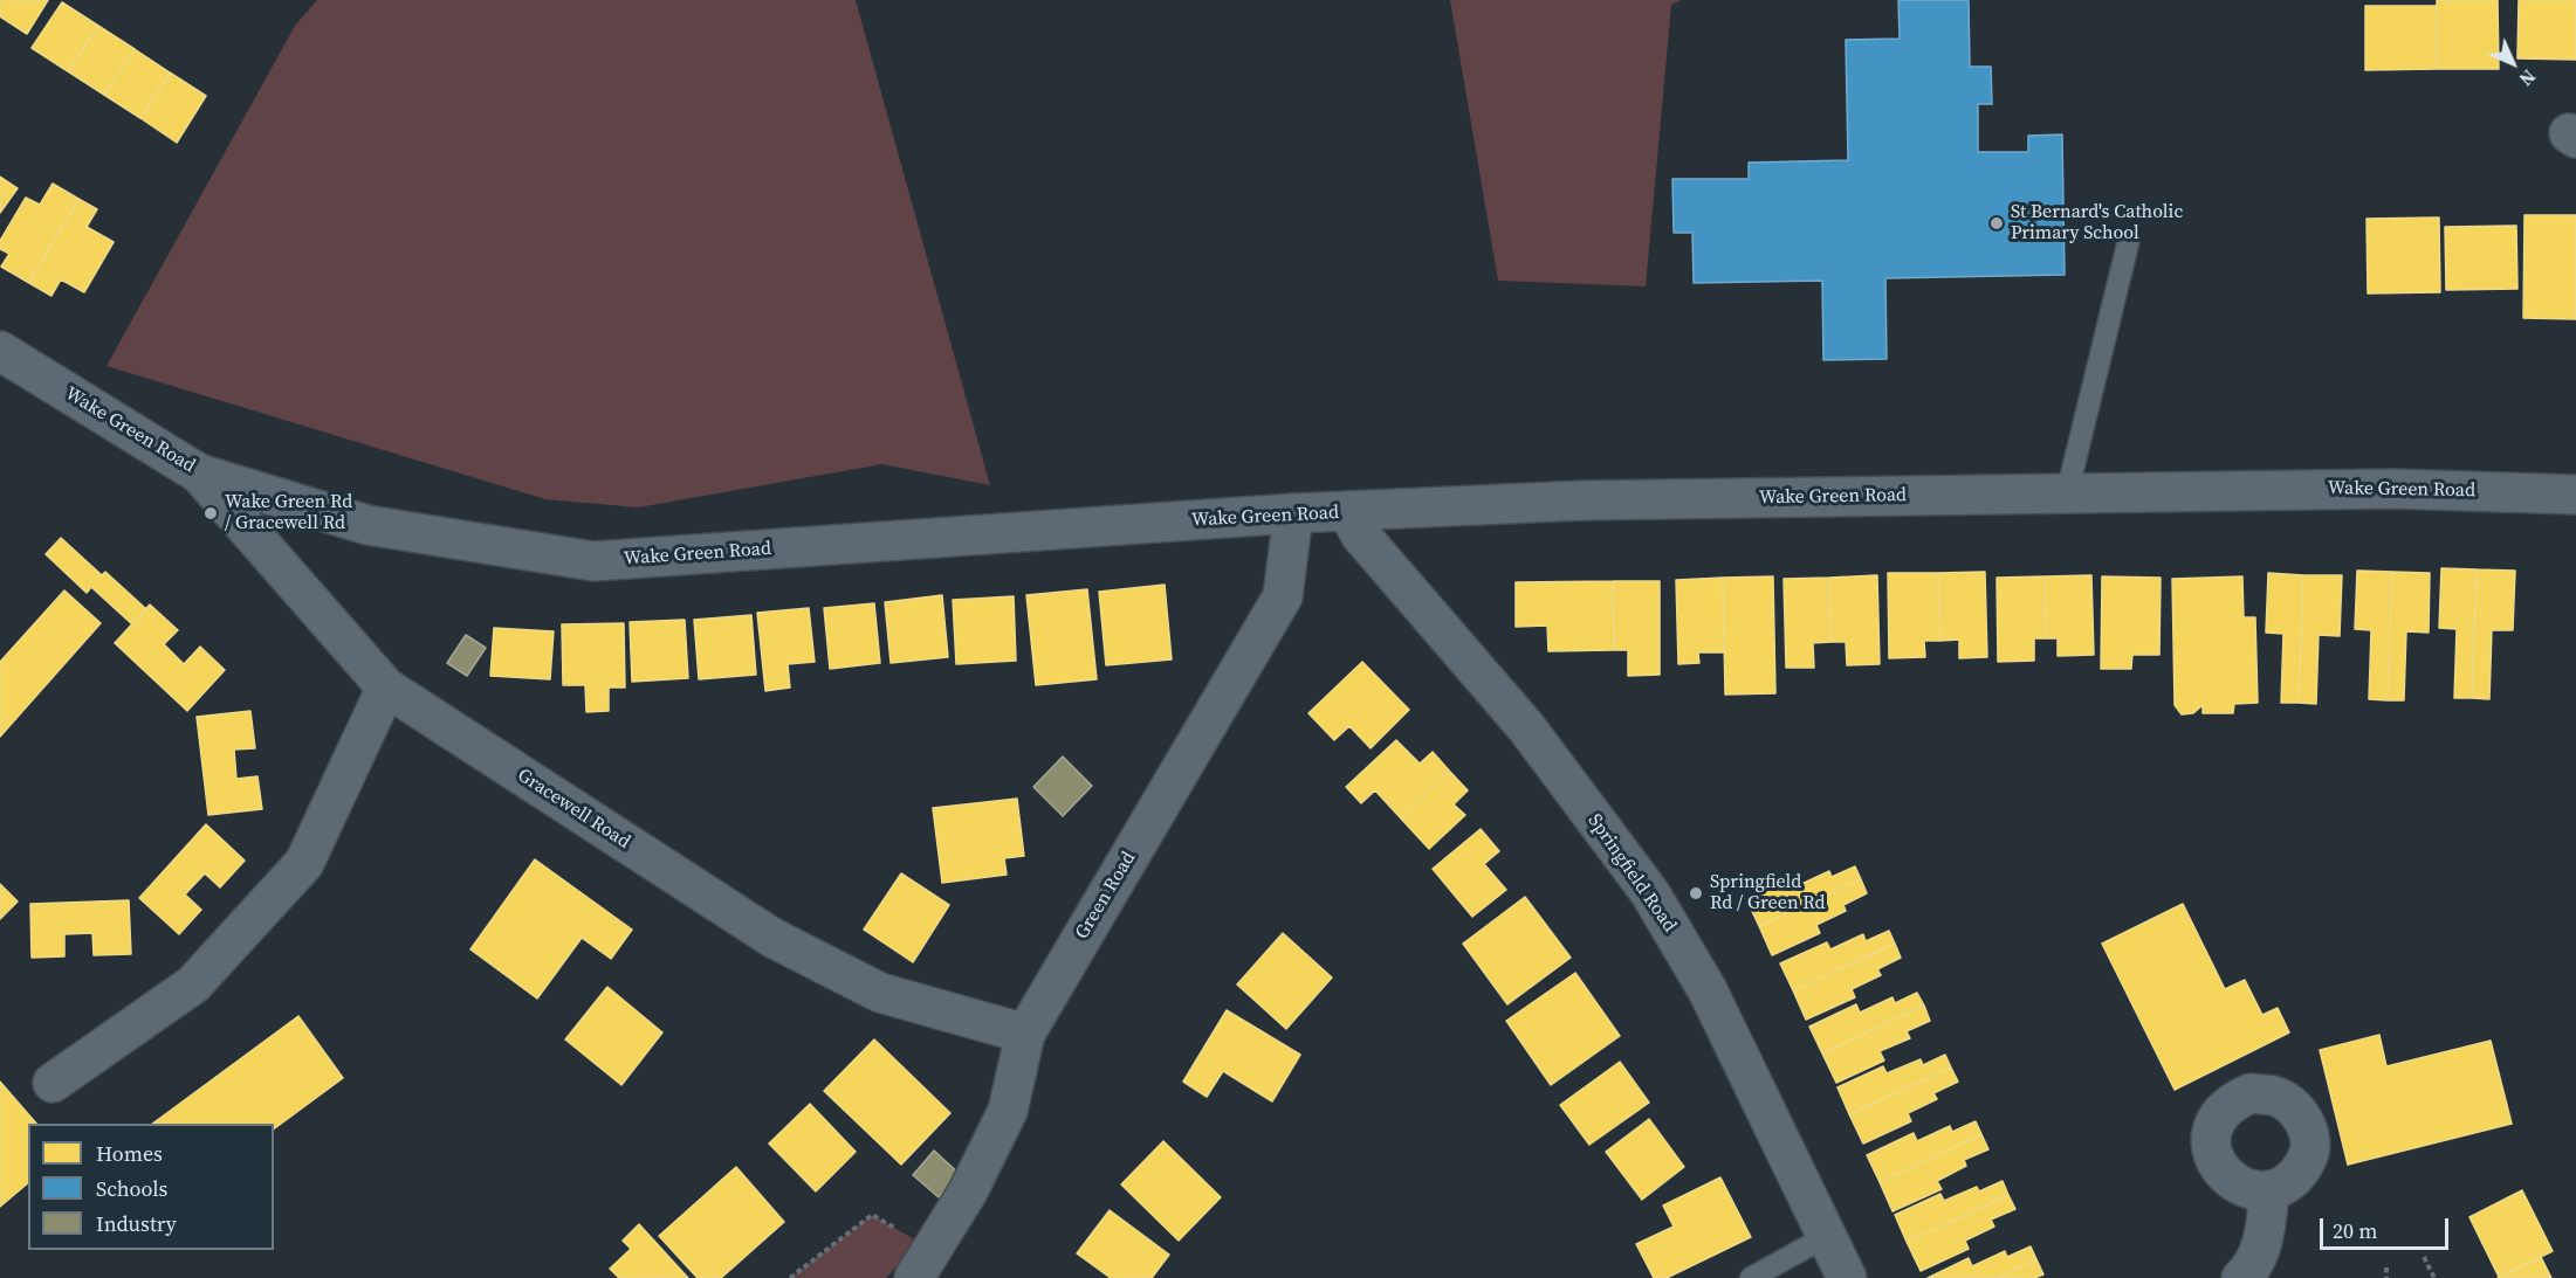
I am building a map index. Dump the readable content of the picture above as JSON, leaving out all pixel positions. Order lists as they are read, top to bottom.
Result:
{
  "streets": {
    "street": [
      "Wake Green Road",
      "Gracewell Road",
      "Springfield Road",
      "Green Road"
    ]
  },
  "crossings": [
    ["Wake Green Road", "Gracewell Road"],
    ["Wake Green Road", "Springfield Road"],
    ["Wake Green Road", "Green Road"],
    ["Gracewell Road", "Green Road"]
  ],
  "places": ["St Bernard's Catholic Primary School", "Wake Green Rd / Gracewell Rd", "Springfield Rd / Green Rd"],
  "legend": ["Homes", "Schools", "Industry"],
  "scale_bar": "20 m",
  "north": "bottom right"
}
